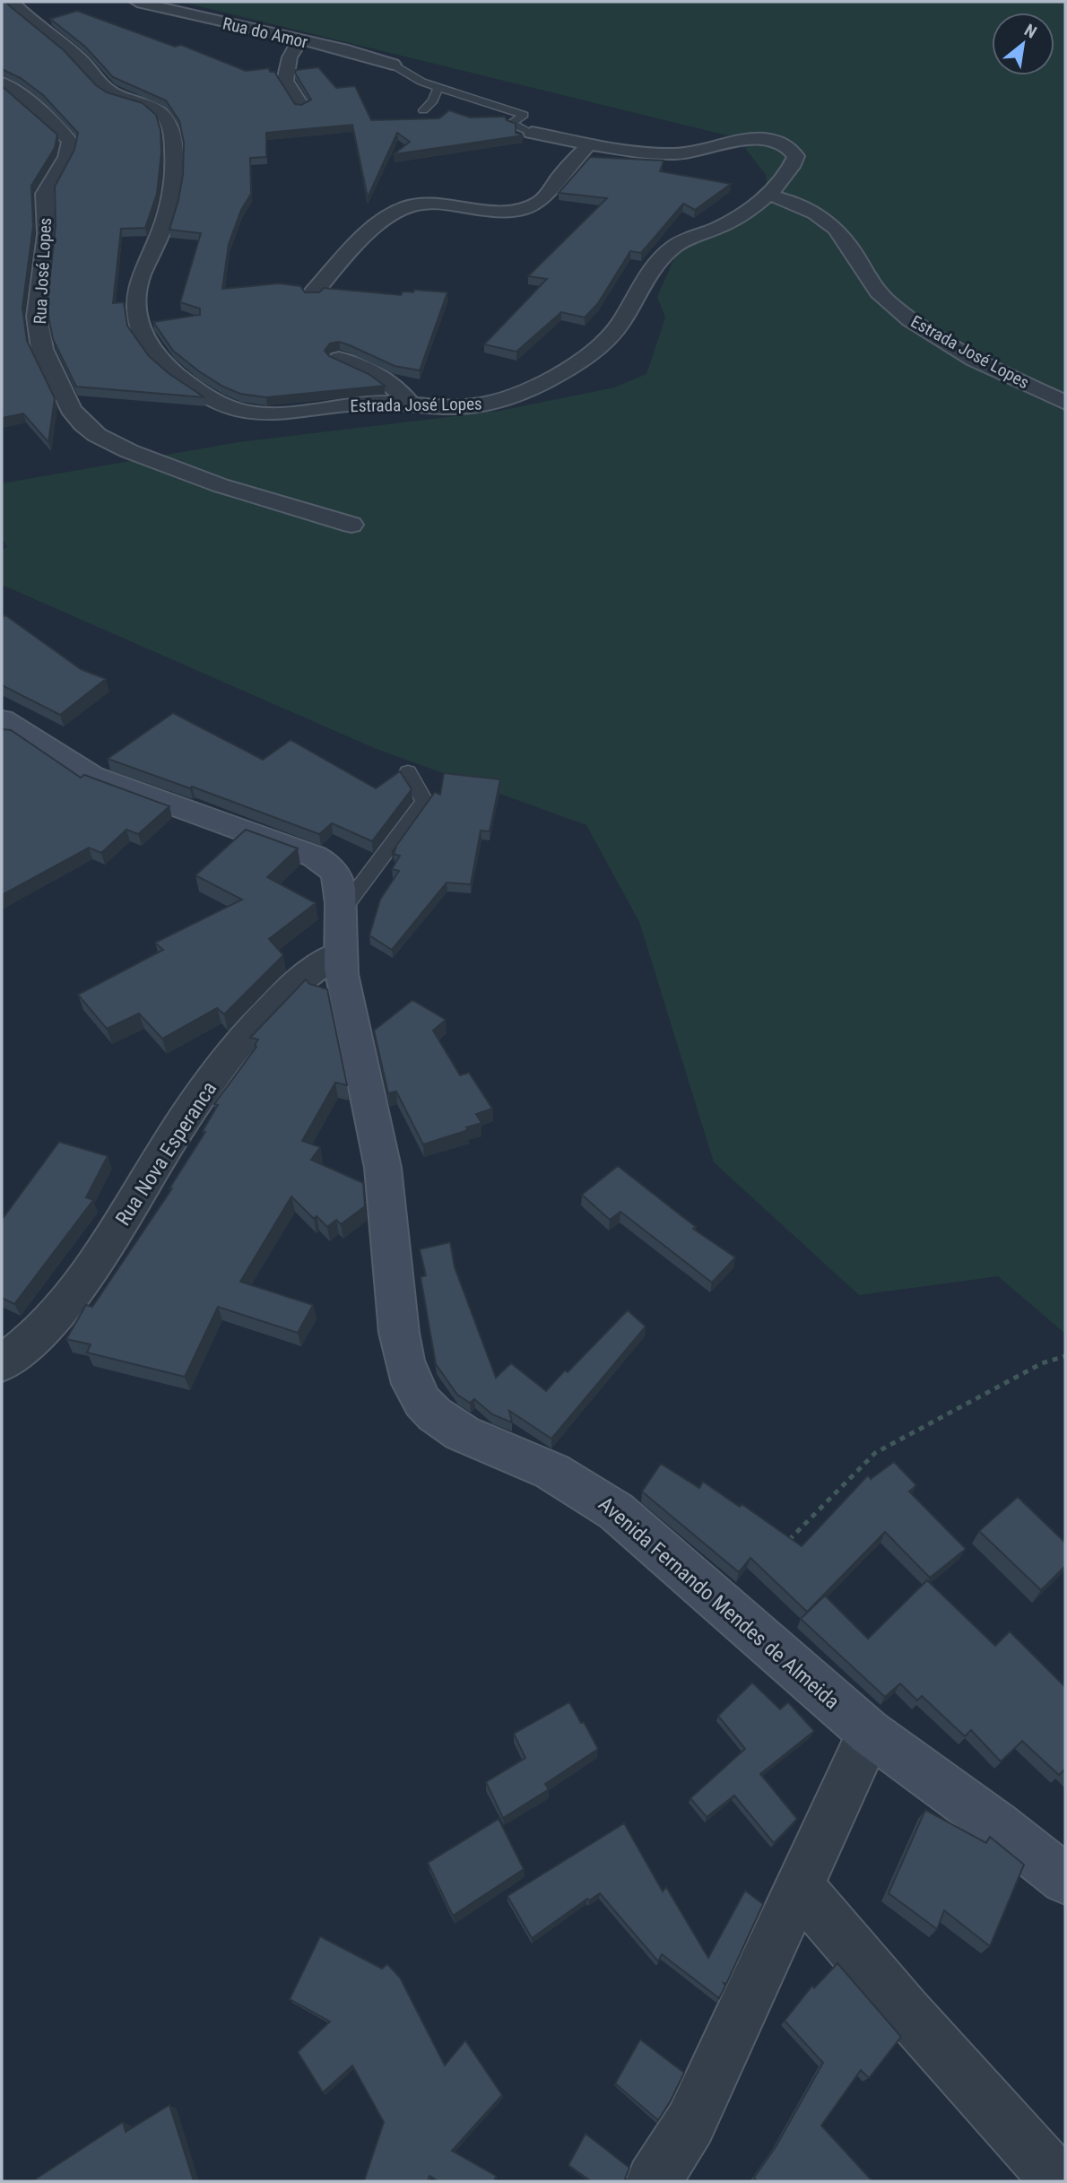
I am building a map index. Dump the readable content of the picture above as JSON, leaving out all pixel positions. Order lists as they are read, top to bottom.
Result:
{
  "streets": {
    "street": [
      "Rua do Amor",
      "Rua José Lopes",
      "Estrada José Lopes",
      "Rua Nova Esperanca",
      "Avenida Fernando Mendes de Almeida"
    ]
  },
  "crossings": [
    ["Rua Nova Esperanca", "Avenida Fernando Mendes de Almeida"]
  ],
  "north": "top right"
}
